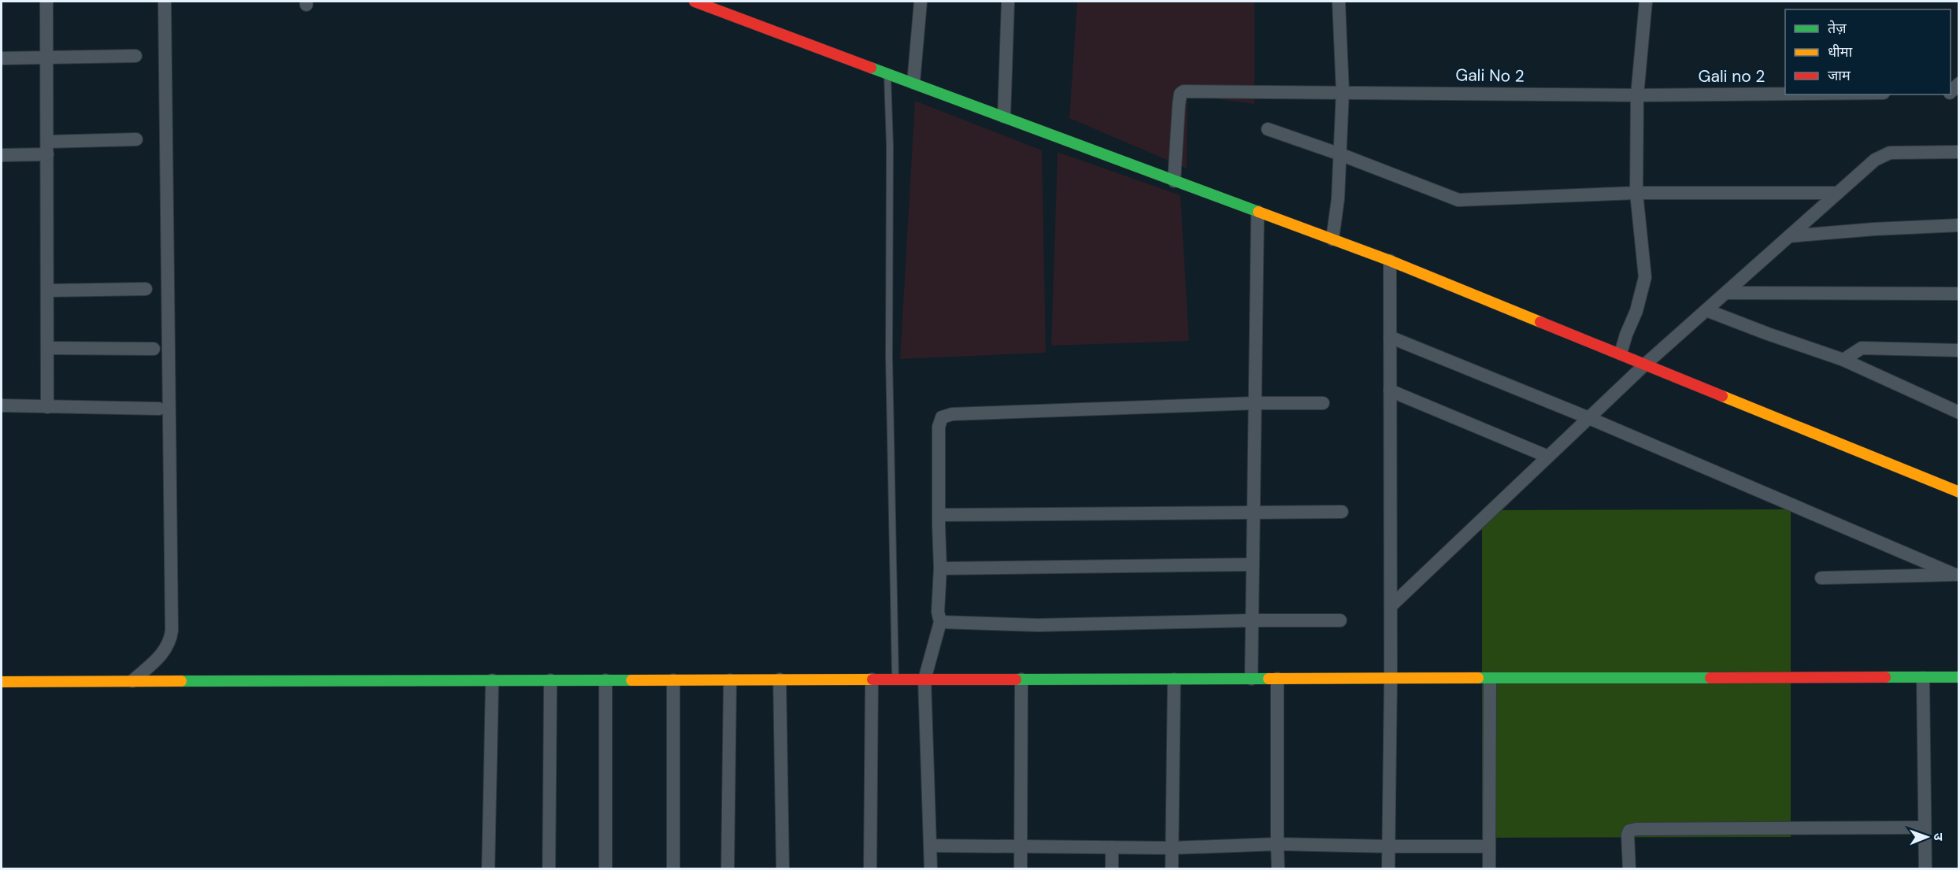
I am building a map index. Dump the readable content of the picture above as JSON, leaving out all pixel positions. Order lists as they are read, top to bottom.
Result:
{
  "streets": {
    "street": ["Gali No 2", "Gali no 2"]
  },
  "crossings": [
    ["Gali No 2", "Gali no 2"]
  ],
  "legend": ["तेज़", "धीमा", "जाम"],
  "north": "right"
}
